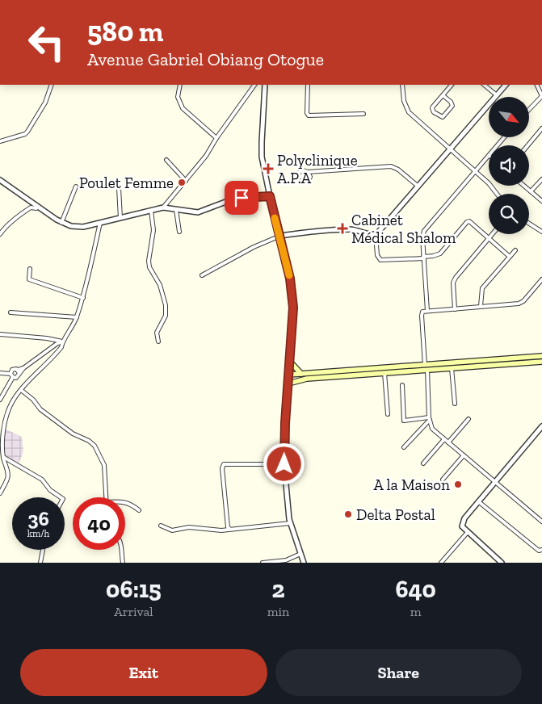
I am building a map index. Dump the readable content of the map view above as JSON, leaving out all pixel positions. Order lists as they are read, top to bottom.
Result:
{
  "places": {
    "health": ["Polyclinique A.P.A", "Cabinet Médical Shalom"],
    "other": ["Poulet Femme", "A la Maison", "Delta Postal"]
  },
  "north": "bottom right",
  "page": {
    "turn": ["580 m", "Avenue Gabriel Obiang Otogue"],
    "speed": "36 km/h",
    "limit": "40",
    "eta": [
      "06:15",
      "Arrival",
      "2",
      "min",
      "640",
      "m"
    ],
    "buttons": ["Exit", "Share"]
  }
}
